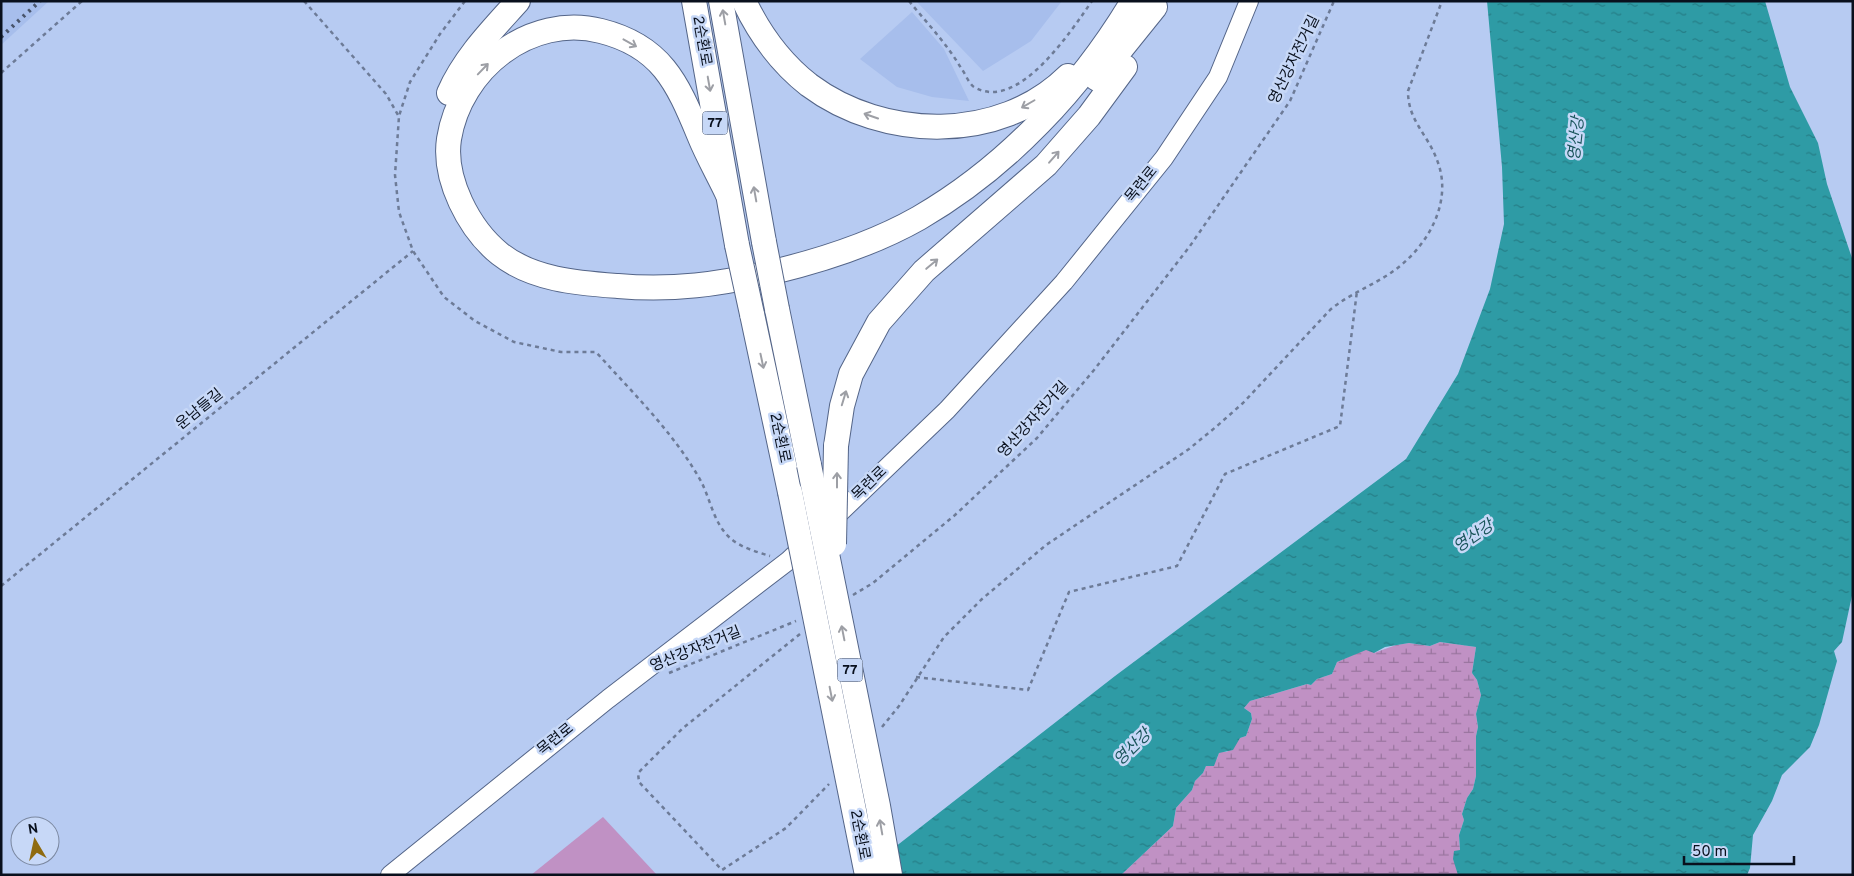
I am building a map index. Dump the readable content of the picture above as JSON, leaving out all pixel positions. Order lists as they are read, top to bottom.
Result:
{
  "streets": {
    "highway": ["2순환로", "77"],
    "street": ["목련로"],
    "path": ["영산강자전거길", "운남들길"]
  },
  "water": ["영산강"],
  "scale_bar": "50 m",
  "north": "top"
}
